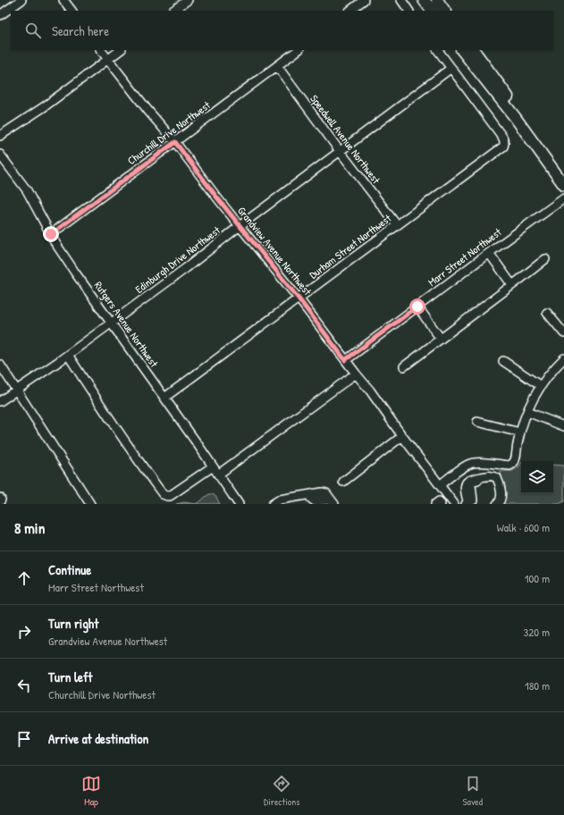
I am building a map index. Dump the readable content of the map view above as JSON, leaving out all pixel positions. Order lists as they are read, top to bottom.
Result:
{
  "streets": {
    "street": [
      "Churchill Drive Northwest",
      "Speedwell Avenue Northwest",
      "Durham Street Northwest",
      "Grandview Avenue Northwest",
      "Marr Street Northwest",
      "Edinburgh Drive Northwest",
      "Rutgers Avenue Northwest"
    ]
  },
  "crossings": [
    ["Churchill Drive Northwest", "Speedwell Avenue Northwest"],
    ["Churchill Drive Northwest", "Grandview Avenue Northwest"],
    ["Churchill Drive Northwest", "Rutgers Avenue Northwest"],
    ["Speedwell Avenue Northwest", "Durham Street Northwest"],
    ["Speedwell Avenue Northwest", "Edinburgh Drive Northwest"],
    ["Durham Street Northwest", "Grandview Avenue Northwest"],
    ["Durham Street Northwest", "Edinburgh Drive Northwest"],
    ["Durham Street Northwest", "Rutgers Avenue Northwest"],
    ["Grandview Avenue Northwest", "Marr Street Northwest"],
    ["Grandview Avenue Northwest", "Edinburgh Drive Northwest"],
    ["Edinburgh Drive Northwest", "Rutgers Avenue Northwest"]
  ],
  "page": {
    "search": "Search here",
    "heading": ["8 min", "Walk · 600 m"],
    "list": [
      ["Continue", "Marr Street Northwest", "100 m"],
      ["Turn right", "Grandview Avenue Northwest", "320 m"],
      ["Turn left", "Churchill Drive Northwest", "180 m"],
      "Arrive at destination"
    ],
    "nav": ["Map", "Directions", "Saved"]
  }
}
